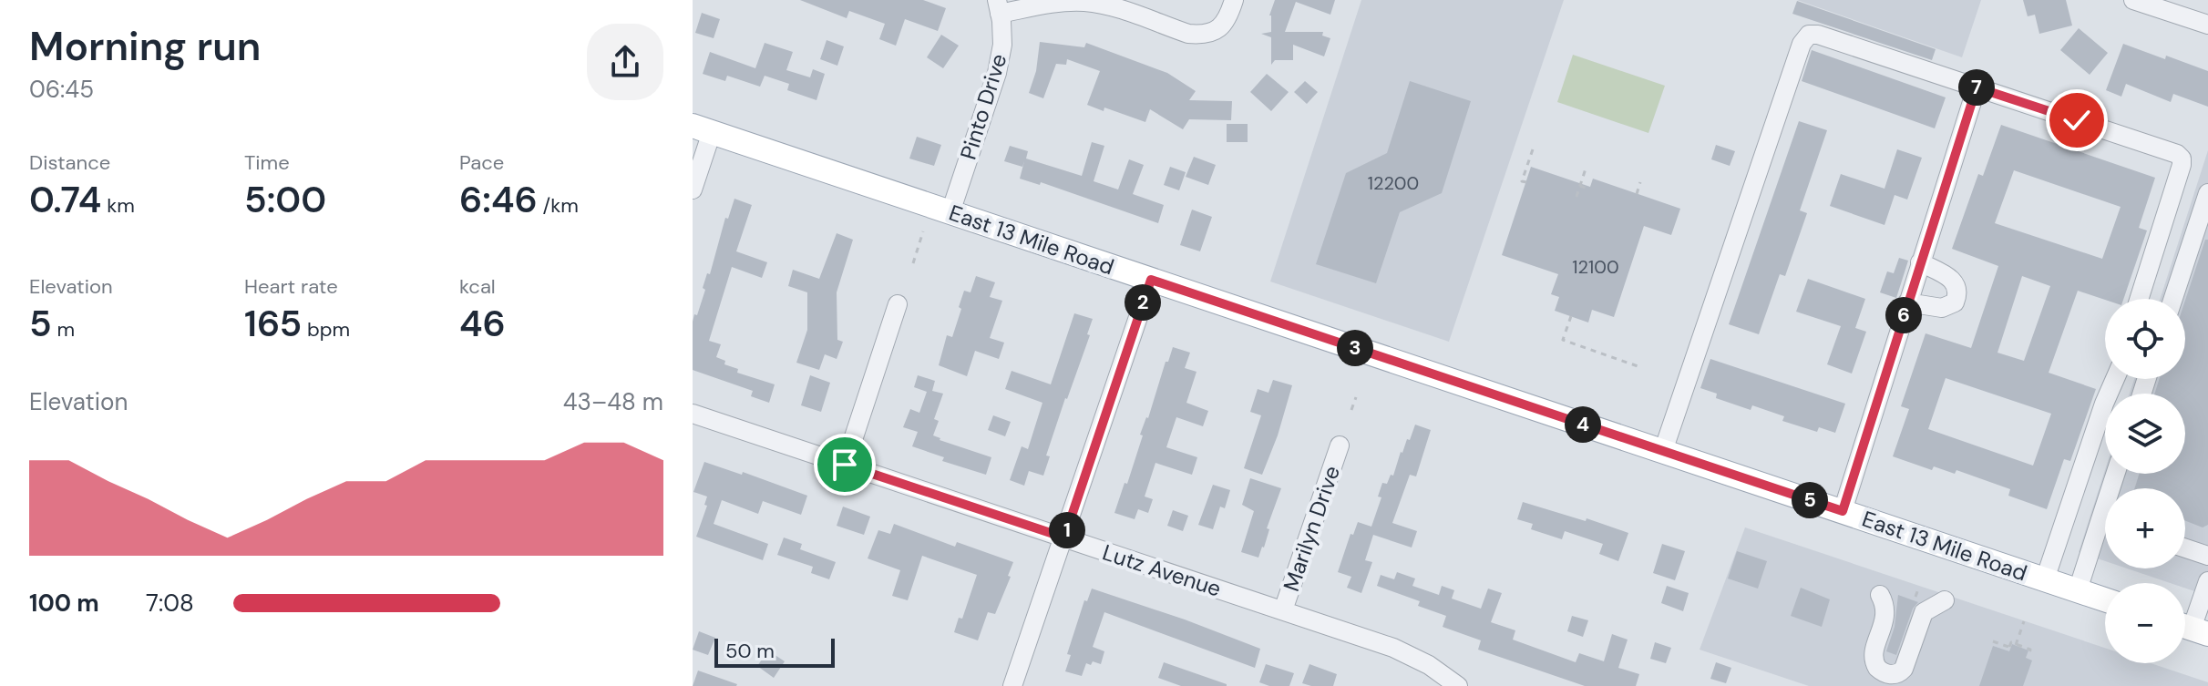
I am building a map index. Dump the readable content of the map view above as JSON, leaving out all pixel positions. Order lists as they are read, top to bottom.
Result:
{
  "streets": {
    "main road": ["East 13 Mile Road"],
    "street": ["Pinto Drive", "Marilyn Drive", "Lutz Avenue"]
  },
  "crossings": [
    ["Pinto Drive", "East 13 Mile Road"],
    ["Marilyn Drive", "Lutz Avenue"]
  ],
  "house_numbers": ["12200", "12100"],
  "scale_bar": "50 m",
  "page": {
    "heading": ["Morning run", "06:45"],
    "pins": [
      "7",
      "2",
      "6",
      "3",
      "4",
      "5",
      "1"
    ],
    "stats": [
      ["Distance", "0.74 km"],
      ["Time", "5:00"],
      ["Pace", "6:46 /km"],
      ["Elevation", "5 m"],
      ["Heart rate", "165 bpm"],
      ["kcal", "46"]
    ],
    "map_buttons": ["+", "−"],
    "chart": ["Elevation", "43–48 m"],
    "list": [
      {
        "name": "100 m",
        "note": "7:08"
      }
    ],
    "scale": "50 m"
  }
}
